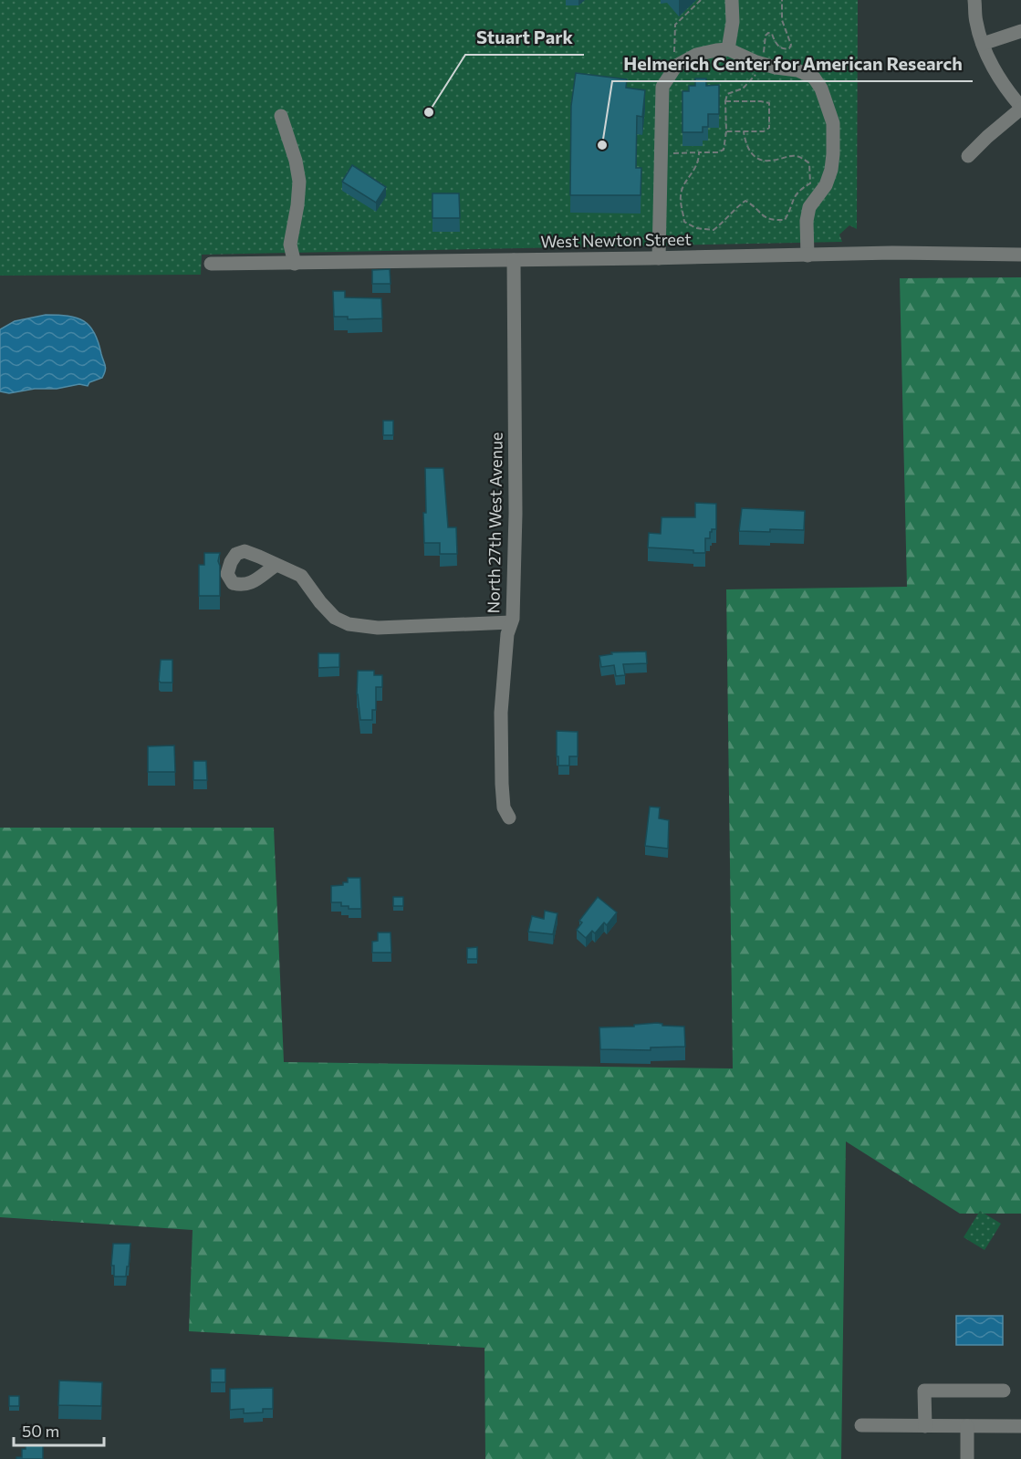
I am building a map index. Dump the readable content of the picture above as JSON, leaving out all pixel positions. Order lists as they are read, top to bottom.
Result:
{
  "streets": {
    "street": ["West Newton Street", "North 27th West Avenue"]
  },
  "crossings": [
    ["West Newton Street", "North 27th West Avenue"]
  ],
  "places": ["Stuart Park", "Helmerich Center for American Research"],
  "scale_bar": "50 m"
}
